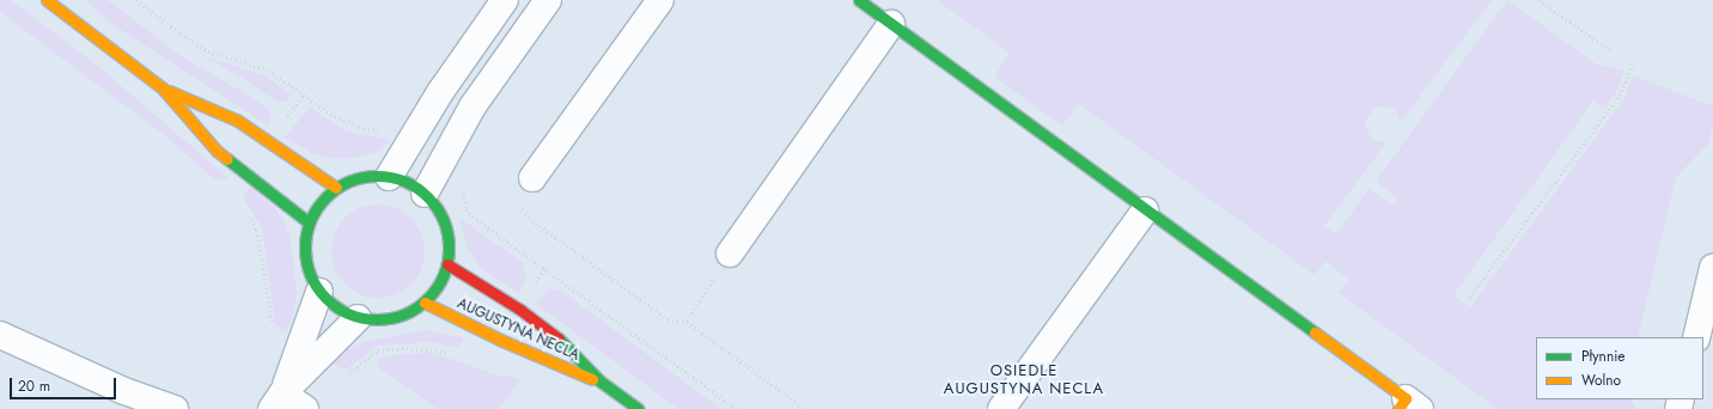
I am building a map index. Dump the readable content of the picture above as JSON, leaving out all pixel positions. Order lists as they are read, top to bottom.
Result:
{
  "streets": {
    "main road": ["AUGUSTYNA NECLA"]
  },
  "districts": ["OSIEDLE AUGUSTYNA NECLA"],
  "legend": ["Płynnie", "Wolno"],
  "scale_bar": "20 m"
}
